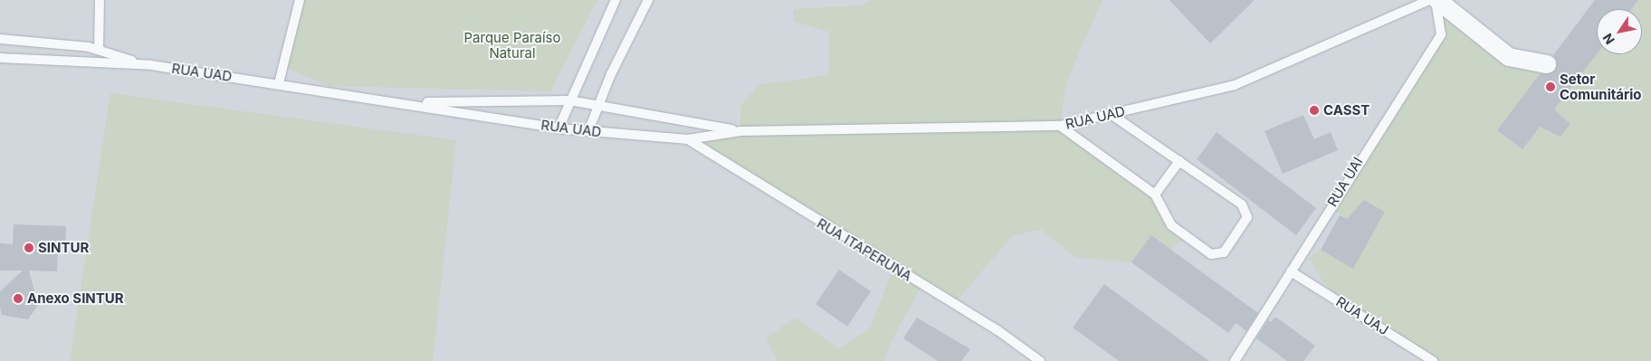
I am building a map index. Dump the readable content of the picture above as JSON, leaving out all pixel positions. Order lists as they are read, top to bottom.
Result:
{
  "streets": {
    "lane": [
      "RUA UAD",
      "RUA UAI",
      "RUA ITAPERUNA",
      "RUA UAJ"
    ]
  },
  "crossings": [
    ["RUA UAD", "RUA ITAPERUNA"],
    ["RUA UAI", "RUA UAJ"]
  ],
  "parks": ["Parque Paraíso Natural"],
  "places": [
    "Setor Comunitário",
    "CASST",
    "SINTUR",
    "Anexo SINTUR"
  ],
  "north": "bottom left"
}
